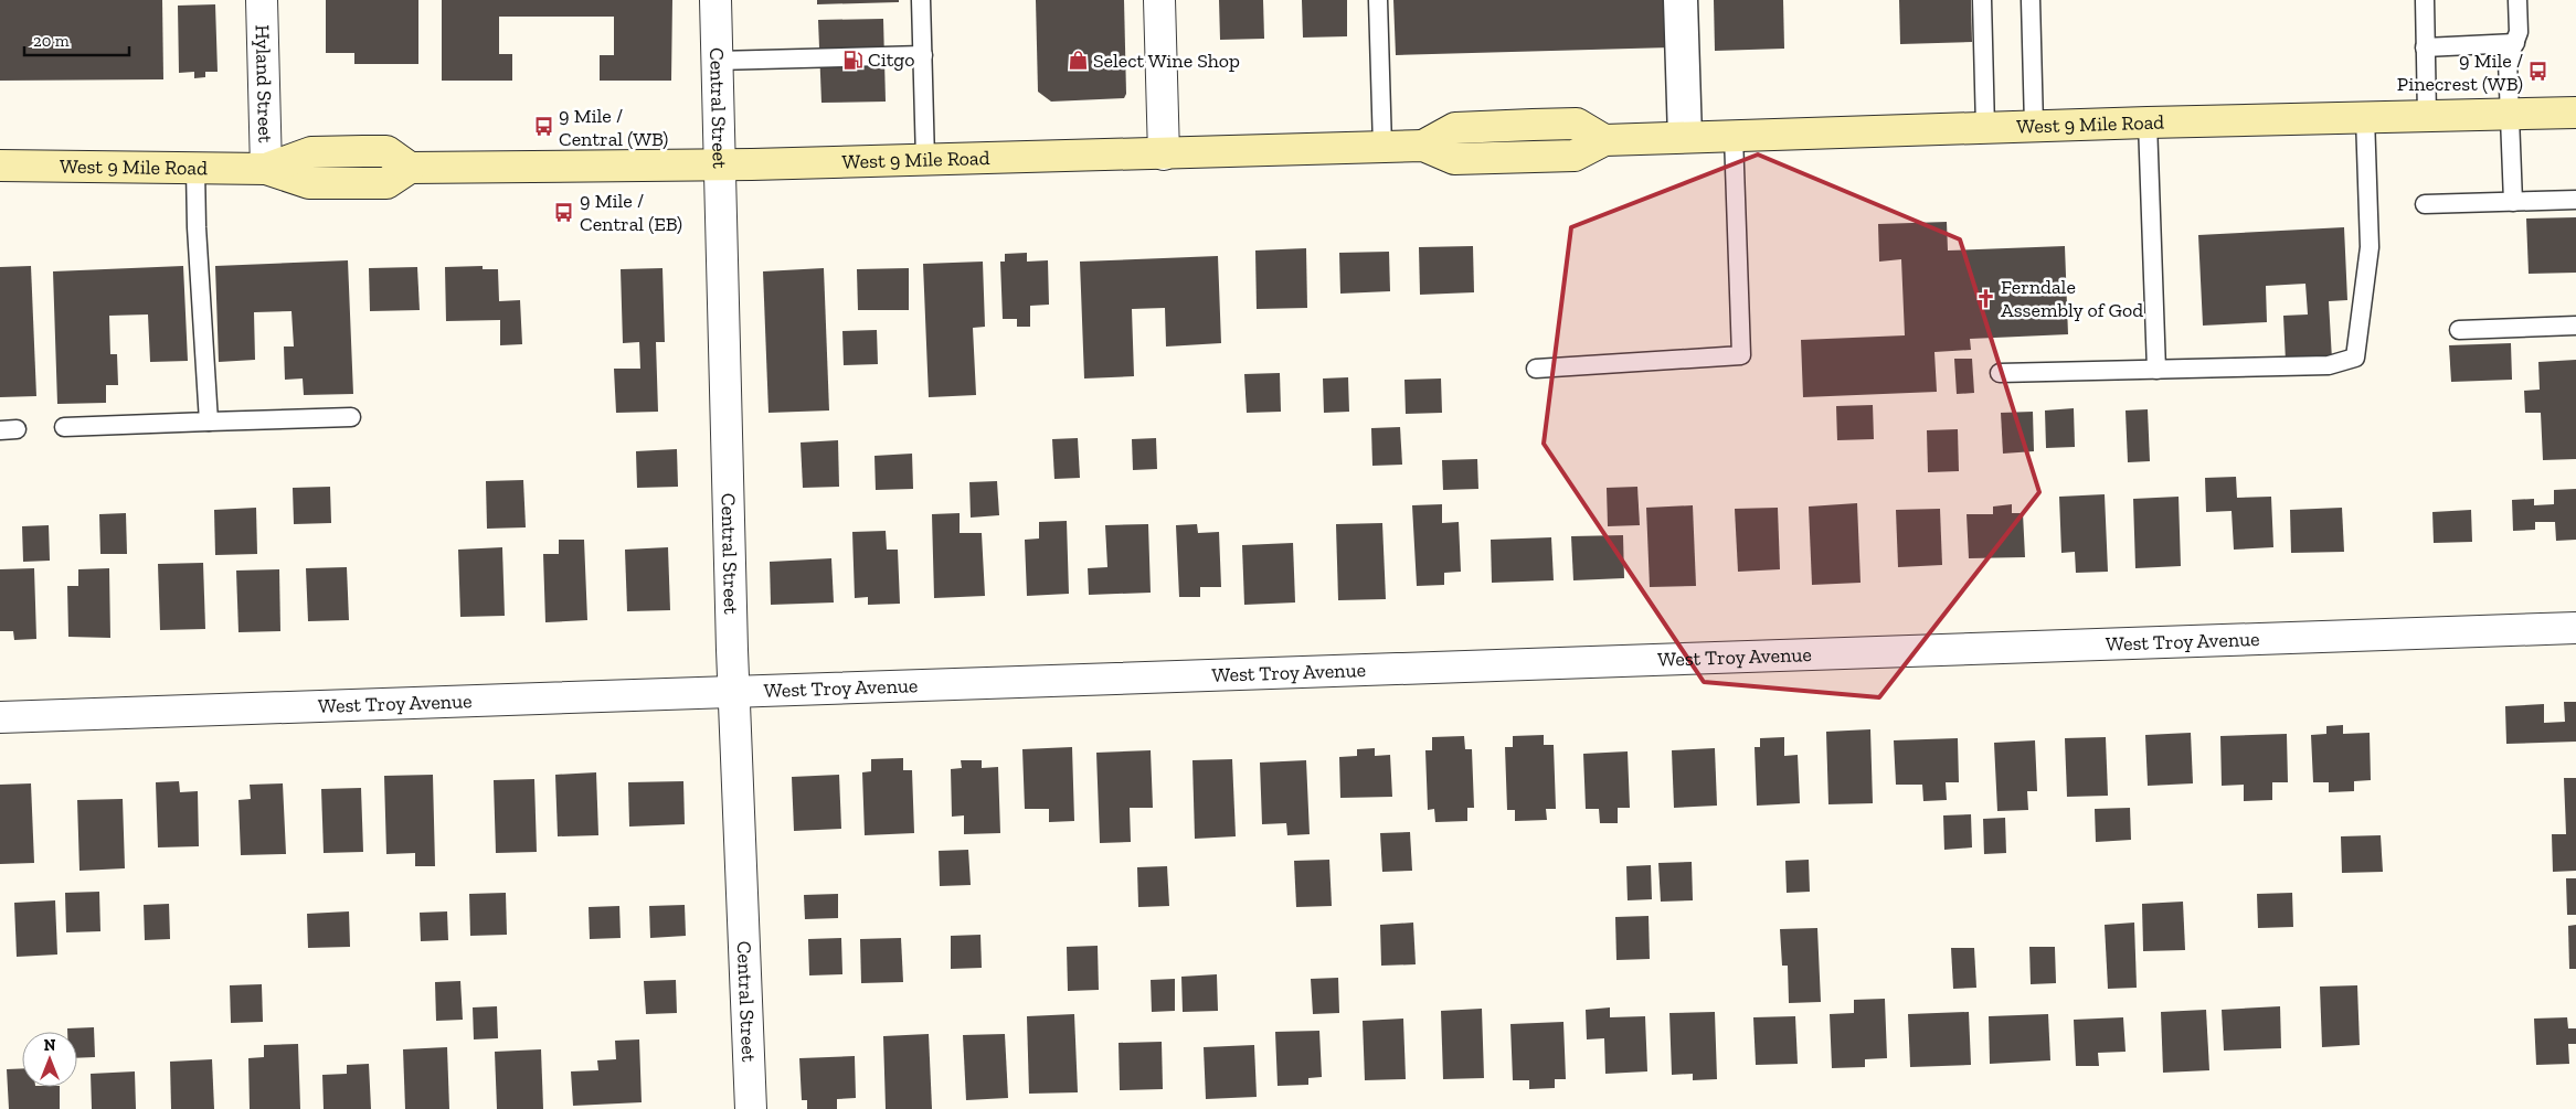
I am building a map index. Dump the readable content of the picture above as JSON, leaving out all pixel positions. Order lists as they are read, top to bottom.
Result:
{
  "streets": {
    "main road": ["West 9 Mile Road"],
    "street": ["Hyland Street", "Central Street", "West Troy Avenue"]
  },
  "crossings": [
    ["Hyland Street", "West 9 Mile Road"],
    ["Central Street", "West 9 Mile Road"],
    ["Central Street", "West Troy Avenue"]
  ],
  "places": {
    "fuel station": ["Citgo"],
    "shop": ["Select Wine Shop"],
    "bus stop": ["9 Mile / Pinecrest (WB)", "9 Mile / Central (WB)", "9 Mile / Central (EB)"],
    "church": ["Ferndale Assembly of God"]
  },
  "scale_bar": "20 m",
  "north": "top"
}
